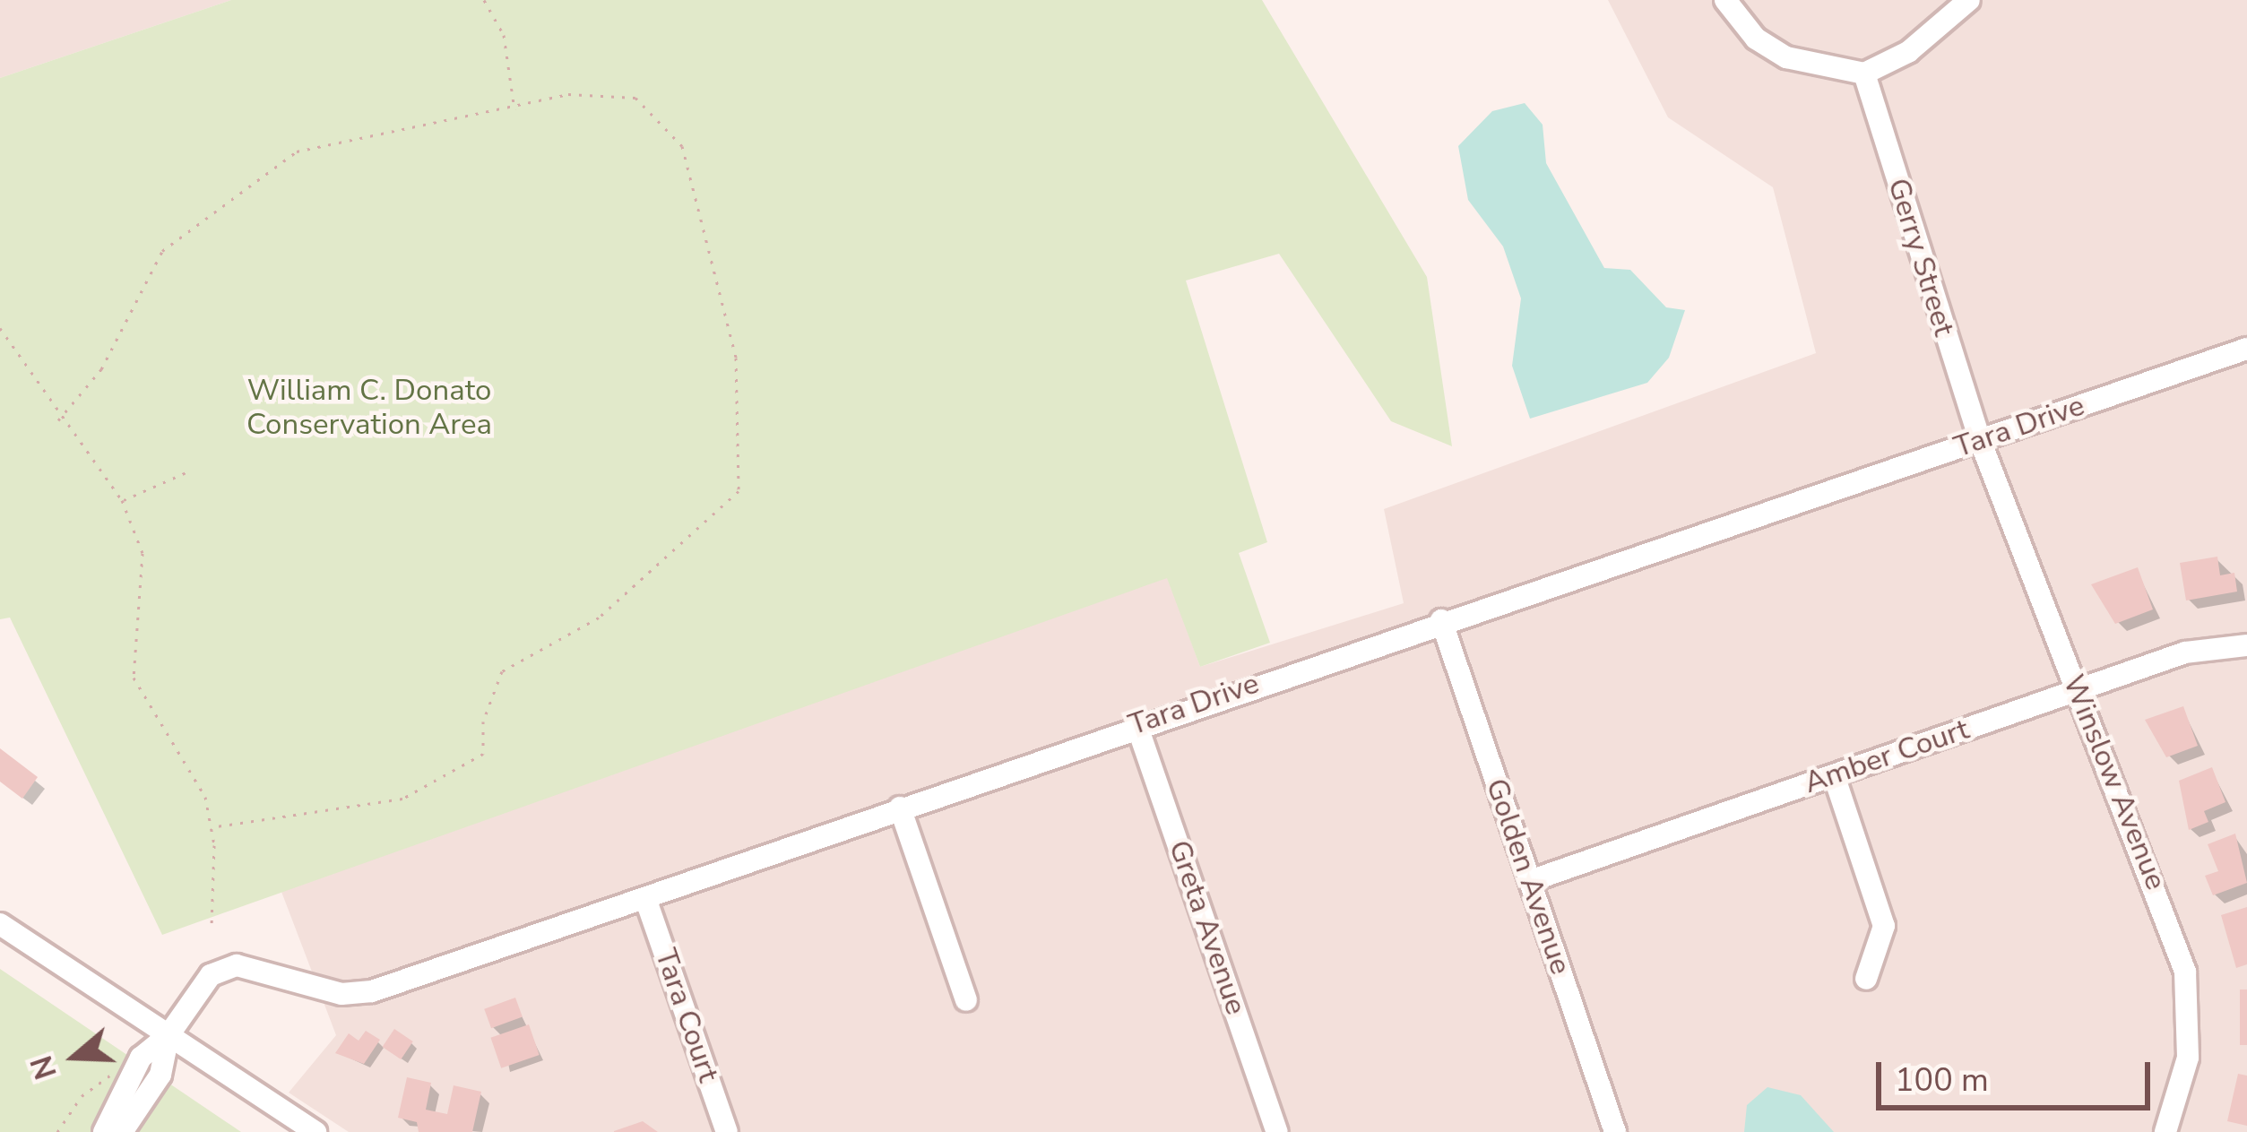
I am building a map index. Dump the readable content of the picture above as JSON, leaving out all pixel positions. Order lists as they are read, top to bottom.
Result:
{
  "streets": {
    "street": [
      "Gerry Street",
      "Tara Drive",
      "Amber Court",
      "Winslow Avenue",
      "Golden Avenue",
      "Greta Avenue",
      "Tara Court"
    ]
  },
  "crossings": [
    ["Gerry Street", "Tara Drive"],
    ["Gerry Street", "Winslow Avenue"],
    ["Tara Drive", "Winslow Avenue"],
    ["Tara Drive", "Golden Avenue"],
    ["Tara Drive", "Greta Avenue"],
    ["Tara Drive", "Tara Court"],
    ["Amber Court", "Winslow Avenue"],
    ["Amber Court", "Golden Avenue"]
  ],
  "parks": ["William C. Donato Conservation Area"],
  "scale_bar": "100 m",
  "north": "left"
}
